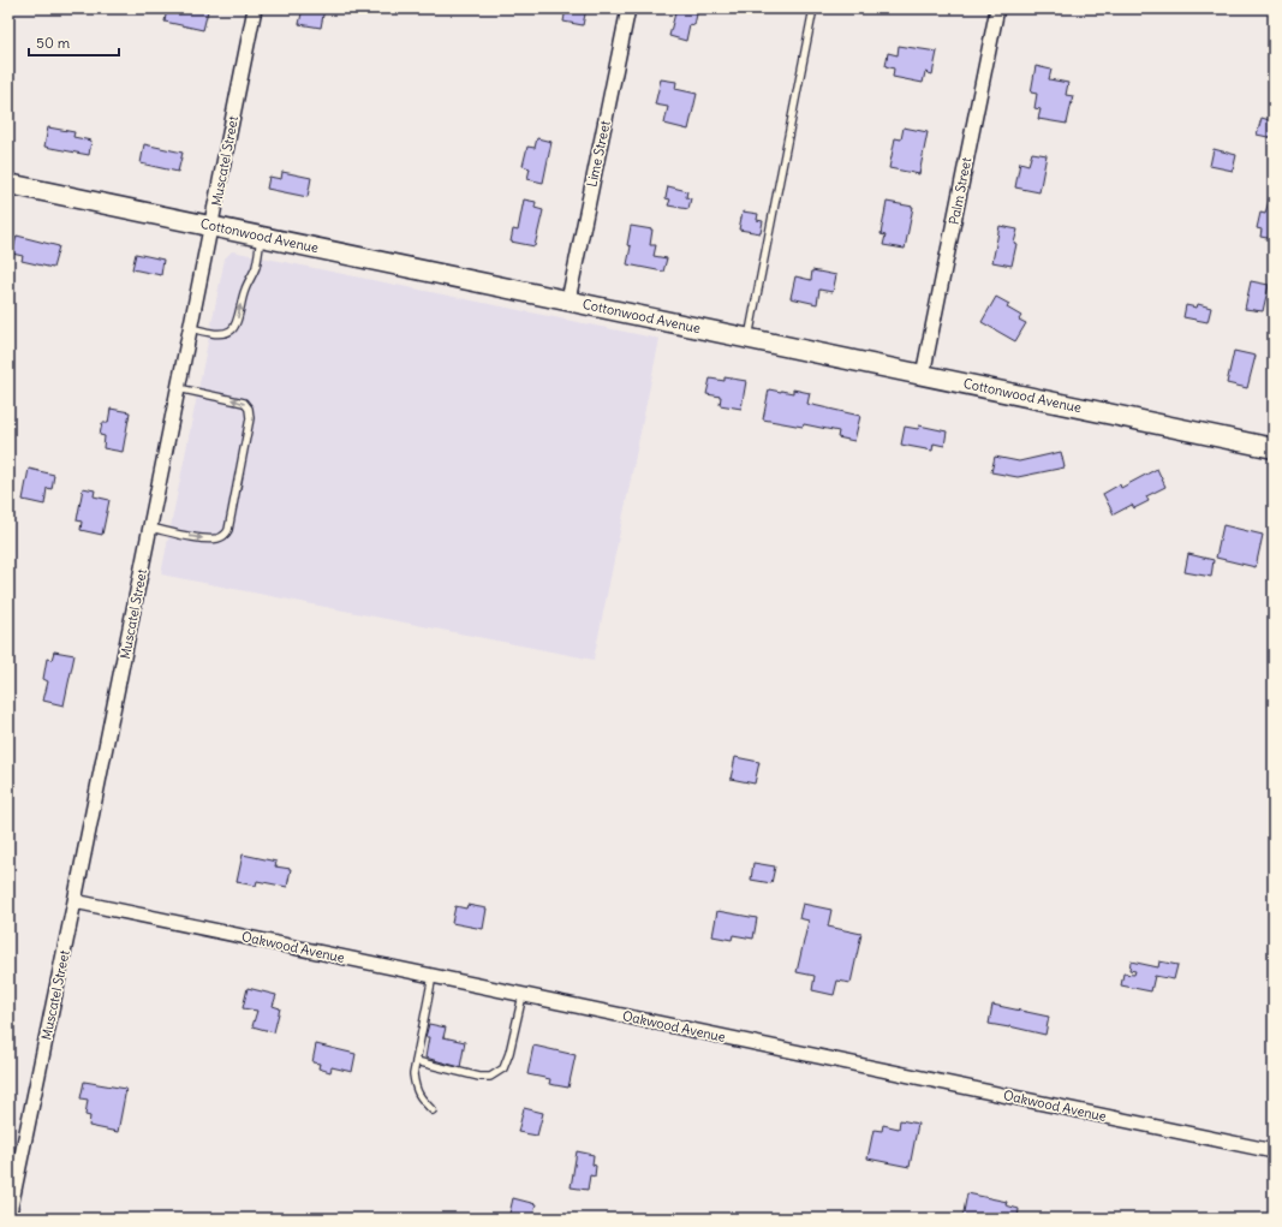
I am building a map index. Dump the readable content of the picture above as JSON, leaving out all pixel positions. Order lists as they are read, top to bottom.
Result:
{
  "streets": {
    "street": [
      "Lime Street",
      "Muscatel Street",
      "Palm Street",
      "Cottonwood Avenue",
      "Oakwood Avenue"
    ]
  },
  "crossings": [
    ["Lime Street", "Cottonwood Avenue"],
    ["Muscatel Street", "Cottonwood Avenue"],
    ["Muscatel Street", "Oakwood Avenue"],
    ["Palm Street", "Cottonwood Avenue"]
  ],
  "scale_bar": "50 m"
}
